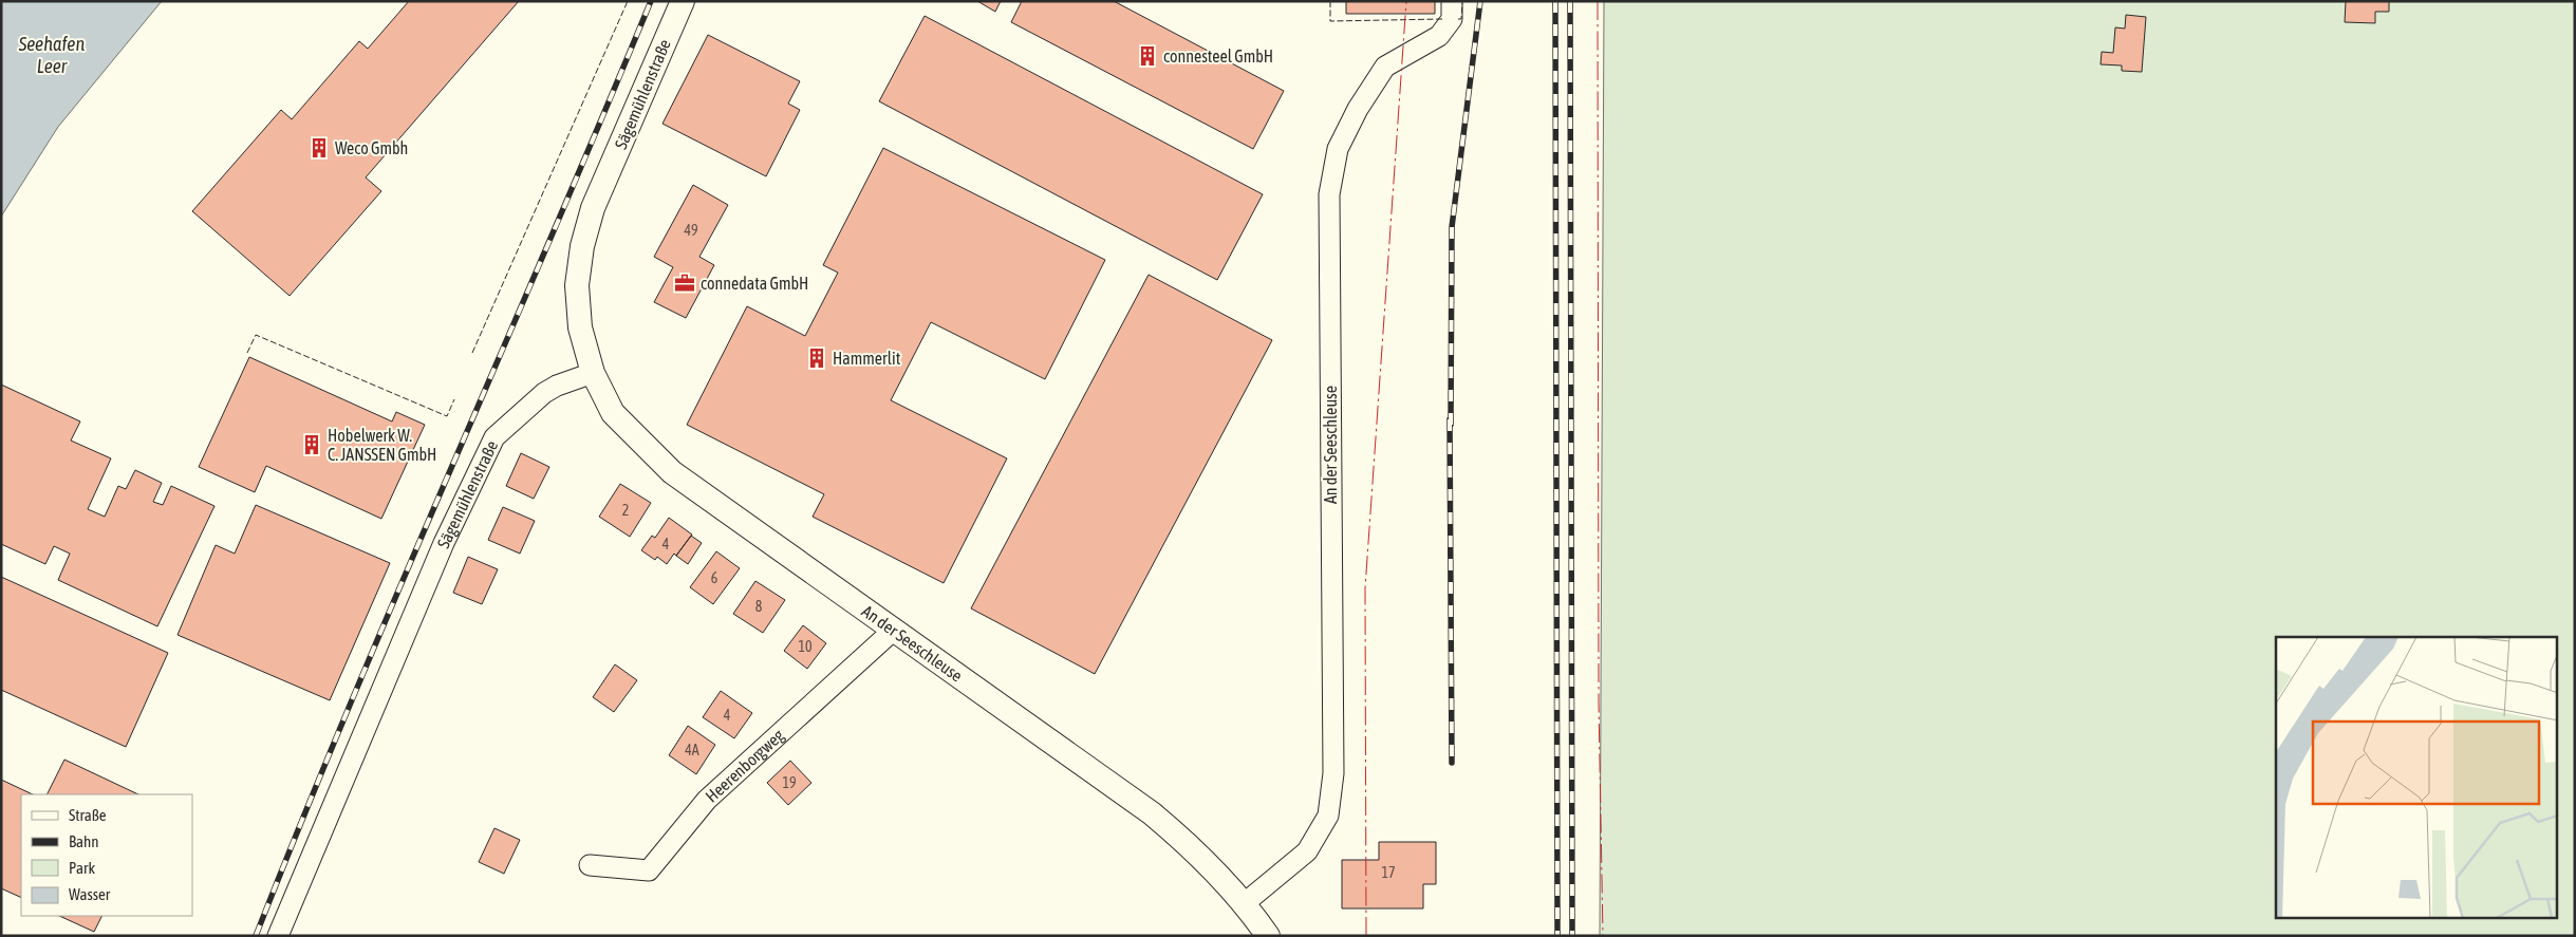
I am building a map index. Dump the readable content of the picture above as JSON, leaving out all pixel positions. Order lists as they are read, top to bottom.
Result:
{
  "streets": {
    "street": ["Sägemühlenstraße", "An der Seeschleuse", "Heerenborgweg"]
  },
  "crossings": [
    ["Sägemühlenstraße", "An der Seeschleuse"],
    ["An der Seeschleuse", "Heerenborgweg"]
  ],
  "water": ["Seehafen Leer"],
  "places": {
    "building": [
      "connesteel GmbH",
      "Weco Gmbh",
      "Hammerlit",
      "Hobelwerk W. C. JANSSEN GmbH"
    ],
    "office": ["connedata GmbH"]
  },
  "house_numbers": [
    "49",
    "2",
    "4",
    "6",
    "8",
    "10",
    "4",
    "4A",
    "19",
    "17"
  ],
  "legend": [
    "Straße",
    "Bahn",
    "Park",
    "Wasser"
  ]
}
